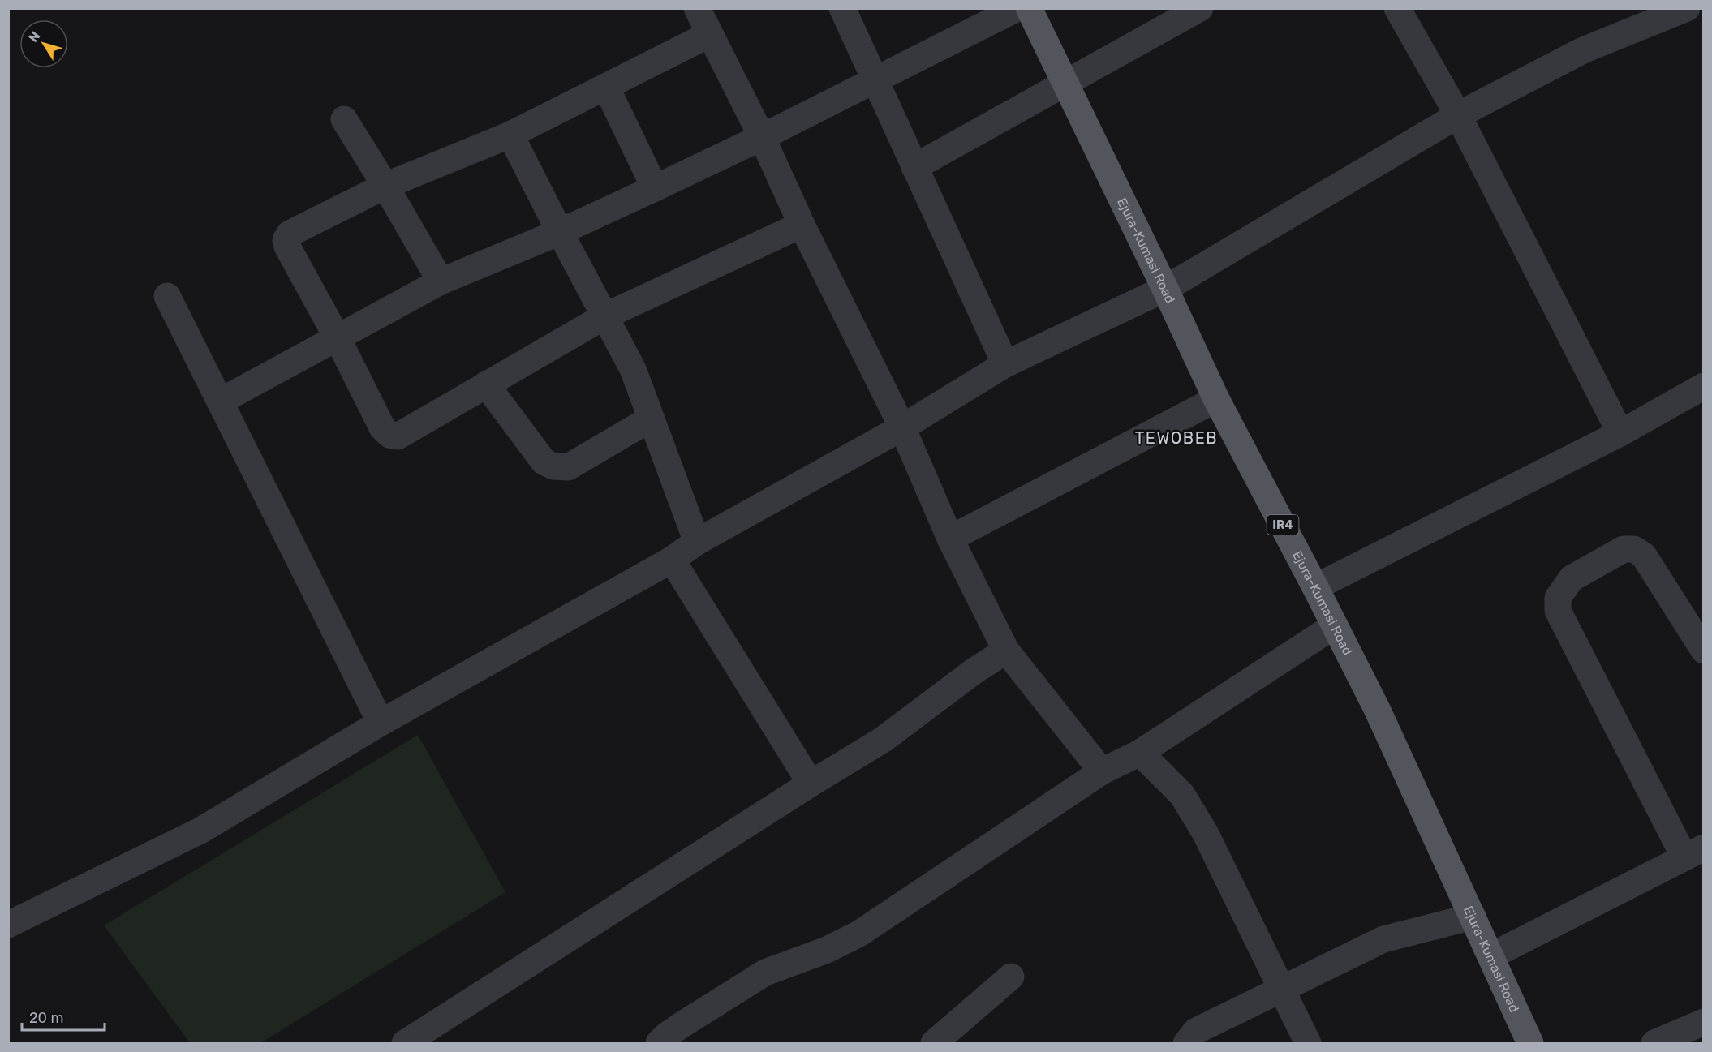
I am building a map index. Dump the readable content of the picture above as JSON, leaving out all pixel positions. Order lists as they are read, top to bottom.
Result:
{
  "streets": {
    "main road": ["Ejura-Kumasi Road", "IR4"]
  },
  "districts": ["TEWOBEB"],
  "scale_bar": "20 m",
  "north": "top left"
}
